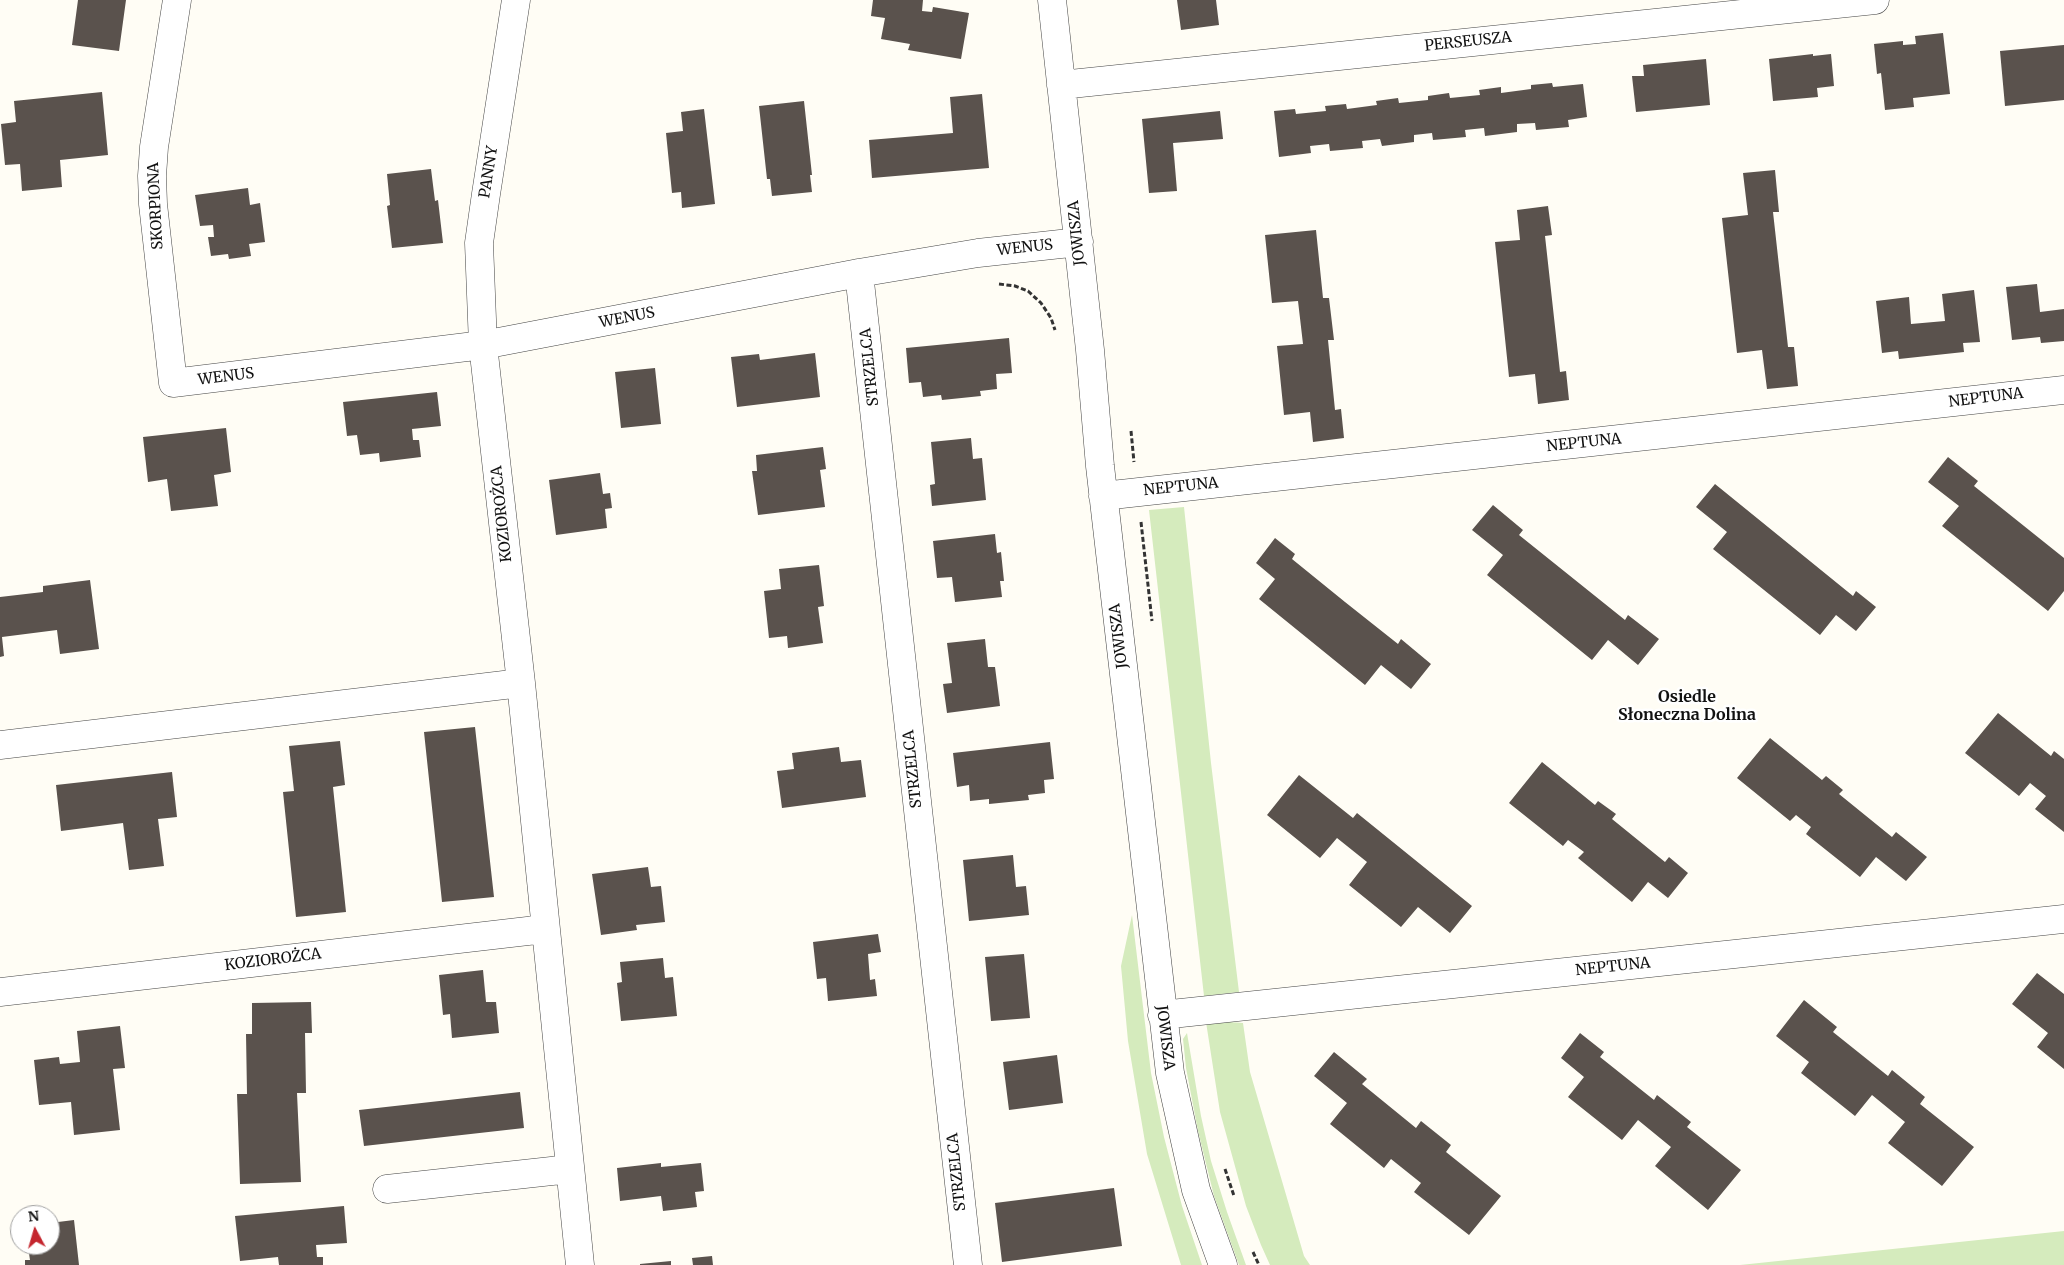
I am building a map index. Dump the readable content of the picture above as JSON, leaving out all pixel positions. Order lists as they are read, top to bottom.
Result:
{
  "streets": {
    "street": [
      "PERSEUSZA",
      "PANNY",
      "SKORPIONA",
      "JOWISZA",
      "WENUS",
      "STRZELCA",
      "NEPTUNA",
      "KOZIOROŻCA"
    ]
  },
  "crossings": [
    ["PERSEUSZA", "JOWISZA"],
    ["PANNY", "WENUS"],
    ["PANNY", "KOZIOROŻCA"],
    ["SKORPIONA", "WENUS"],
    ["JOWISZA", "WENUS"],
    ["JOWISZA", "NEPTUNA"],
    ["WENUS", "STRZELCA"],
    ["WENUS", "KOZIOROŻCA"]
  ],
  "districts": ["Osiedle Słoneczna Dolina"],
  "north": "top"
}
